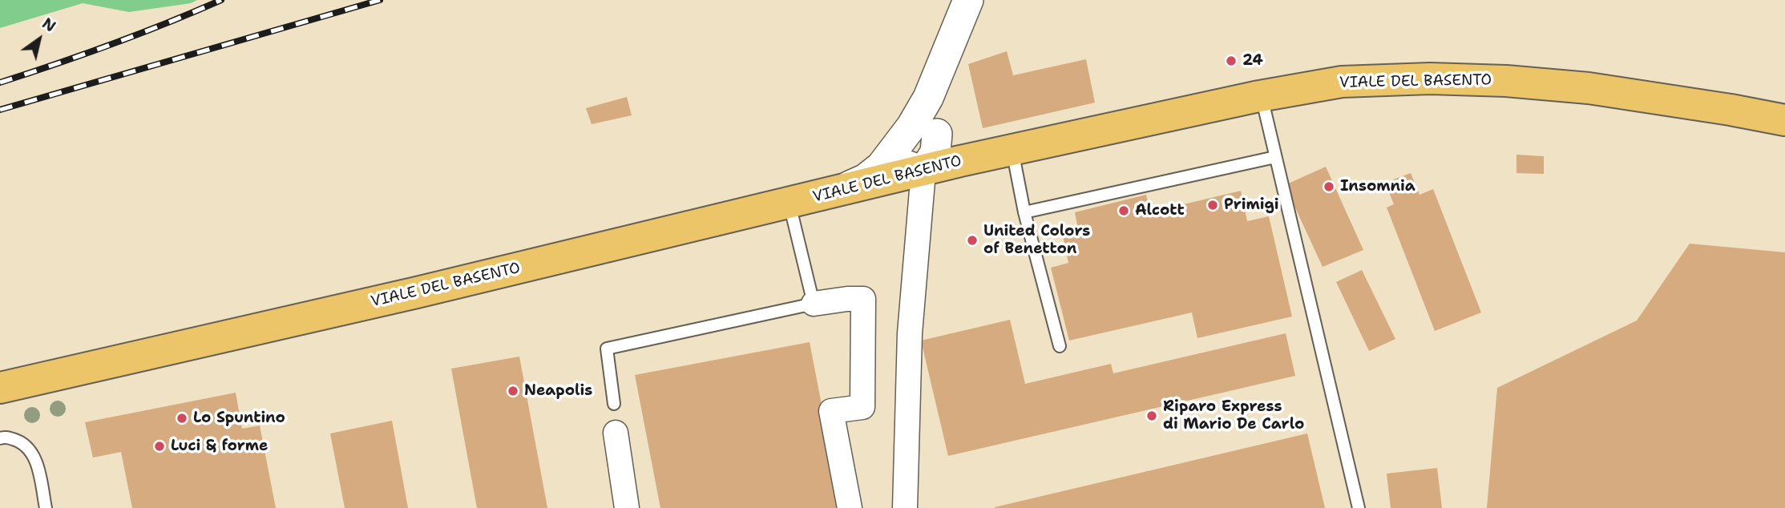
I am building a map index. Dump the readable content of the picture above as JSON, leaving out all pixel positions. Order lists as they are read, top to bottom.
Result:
{
  "streets": {
    "main road": ["VIALE DEL BASENTO"]
  },
  "places": [
    "24",
    "Insomnia",
    "Primigi",
    "Alcott",
    "United Colors of Benetton",
    "Neapolis",
    "Riparo Express di Mario De Carlo",
    "Lo Spuntino",
    "Luci & forme"
  ],
  "north": "top right"
}
